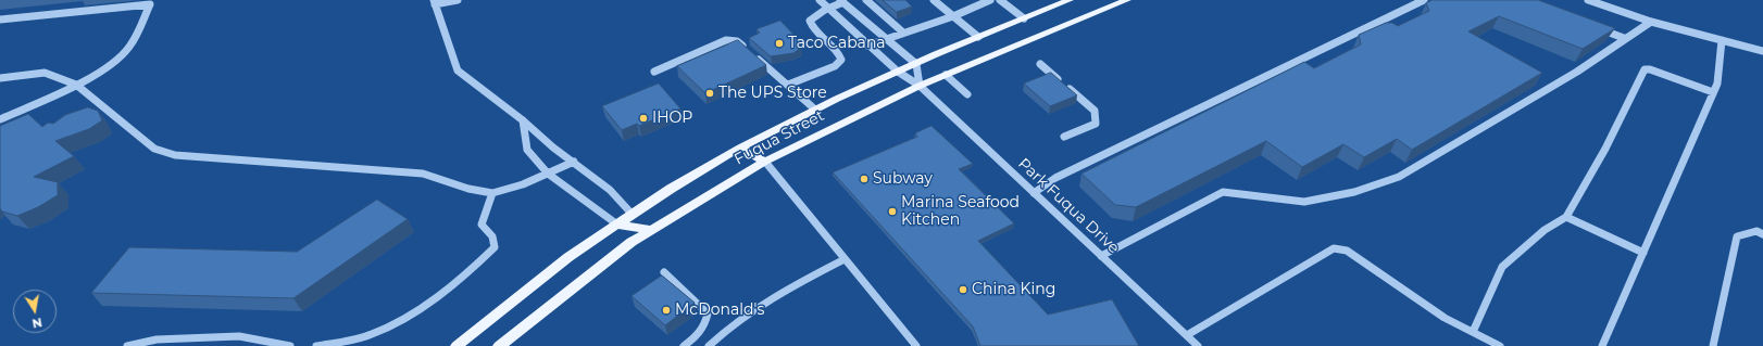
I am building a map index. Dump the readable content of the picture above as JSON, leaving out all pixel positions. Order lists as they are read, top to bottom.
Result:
{
  "streets": {
    "main road": ["Fuqua Street"],
    "street": ["Park Fuqua Drive"]
  },
  "crossings": [
    ["Fuqua Street", "Park Fuqua Drive"]
  ],
  "places": [
    "Taco Cabana",
    "The UPS Store",
    "IHOP",
    "Subway",
    "Marina Seafood Kitchen",
    "China King",
    "McDonald's"
  ],
  "north": "bottom"
}
